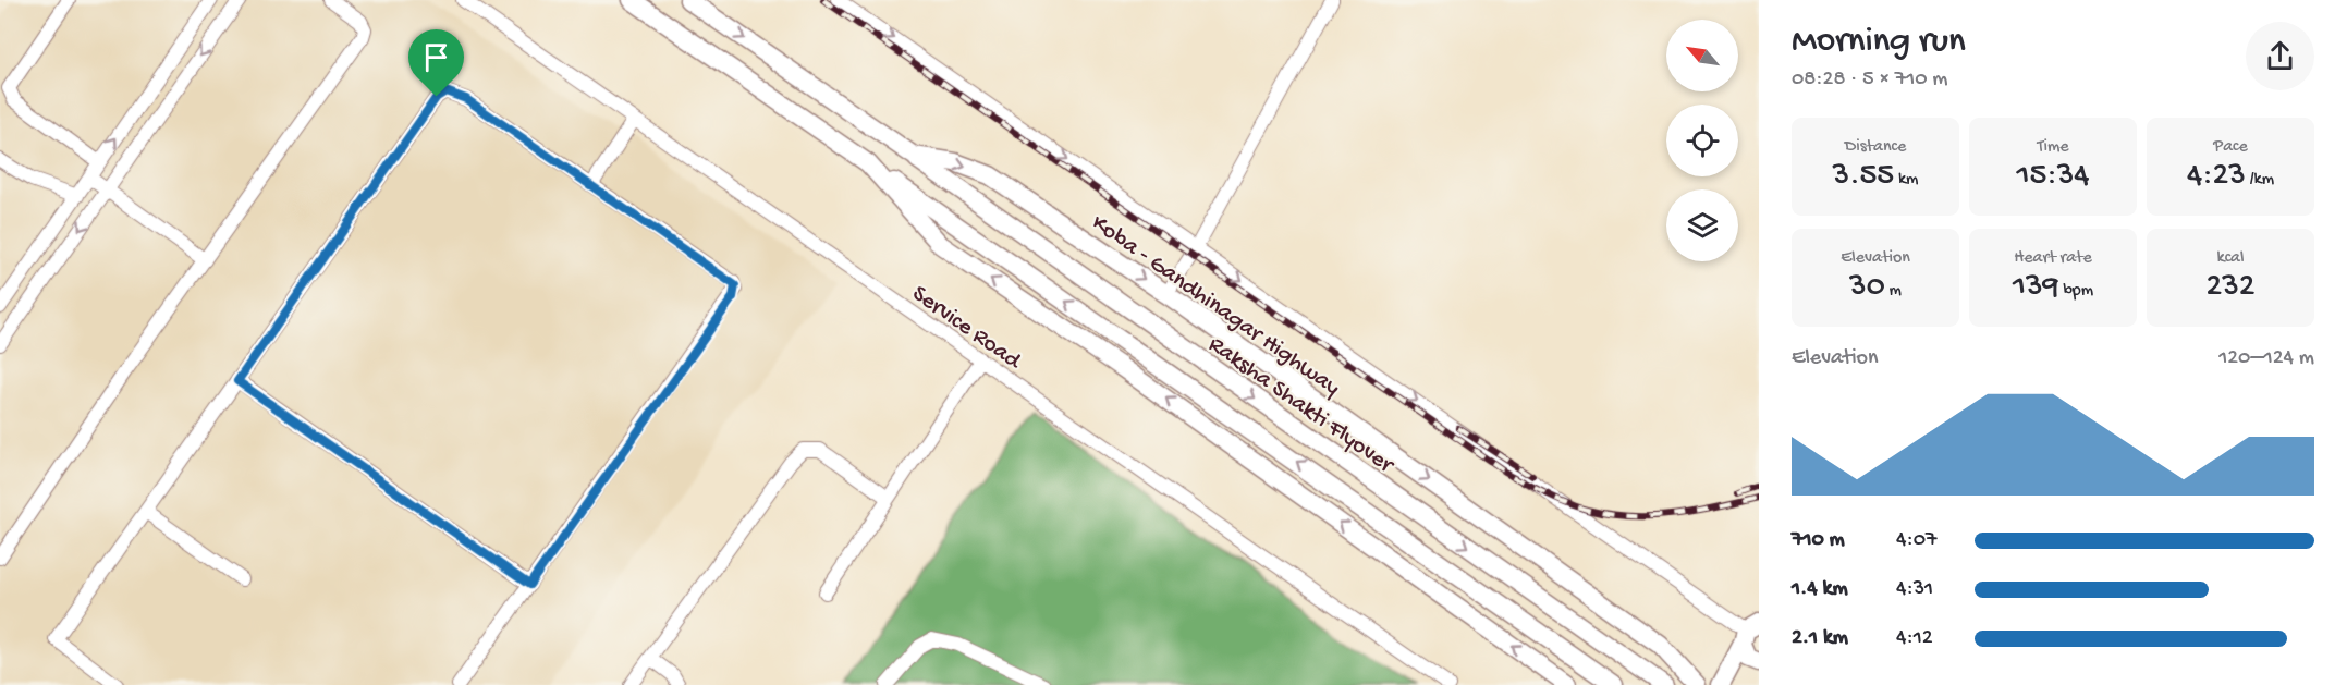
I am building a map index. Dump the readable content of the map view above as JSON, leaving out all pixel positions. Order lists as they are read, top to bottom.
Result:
{
  "streets": {
    "main road": ["Koba - Gandhinagar Highway", "Raksha Shakti Flyover"],
    "street": ["Service Road"]
  },
  "crossings": [
    ["Koba - Gandhinagar Highway", "Raksha Shakti Flyover"]
  ],
  "north": "top left",
  "page": {
    "heading": ["Morning run", "08:28 · 5 × 710 m"],
    "stats": [
      ["Distance", "3.55 km"],
      ["Time", "15:34"],
      ["Pace", "4:23 /km"],
      ["Elevation", "30 m"],
      ["Heart rate", "139 bpm"],
      ["kcal", "232"]
    ],
    "chart": ["Elevation", "120–124 m"],
    "list": [
      {
        "name": "710 m",
        "note": "4:07"
      },
      {
        "name": "1.4 km",
        "note": "4:31"
      },
      {
        "name": "2.1 km",
        "note": "4:12"
      }
    ]
  }
}
